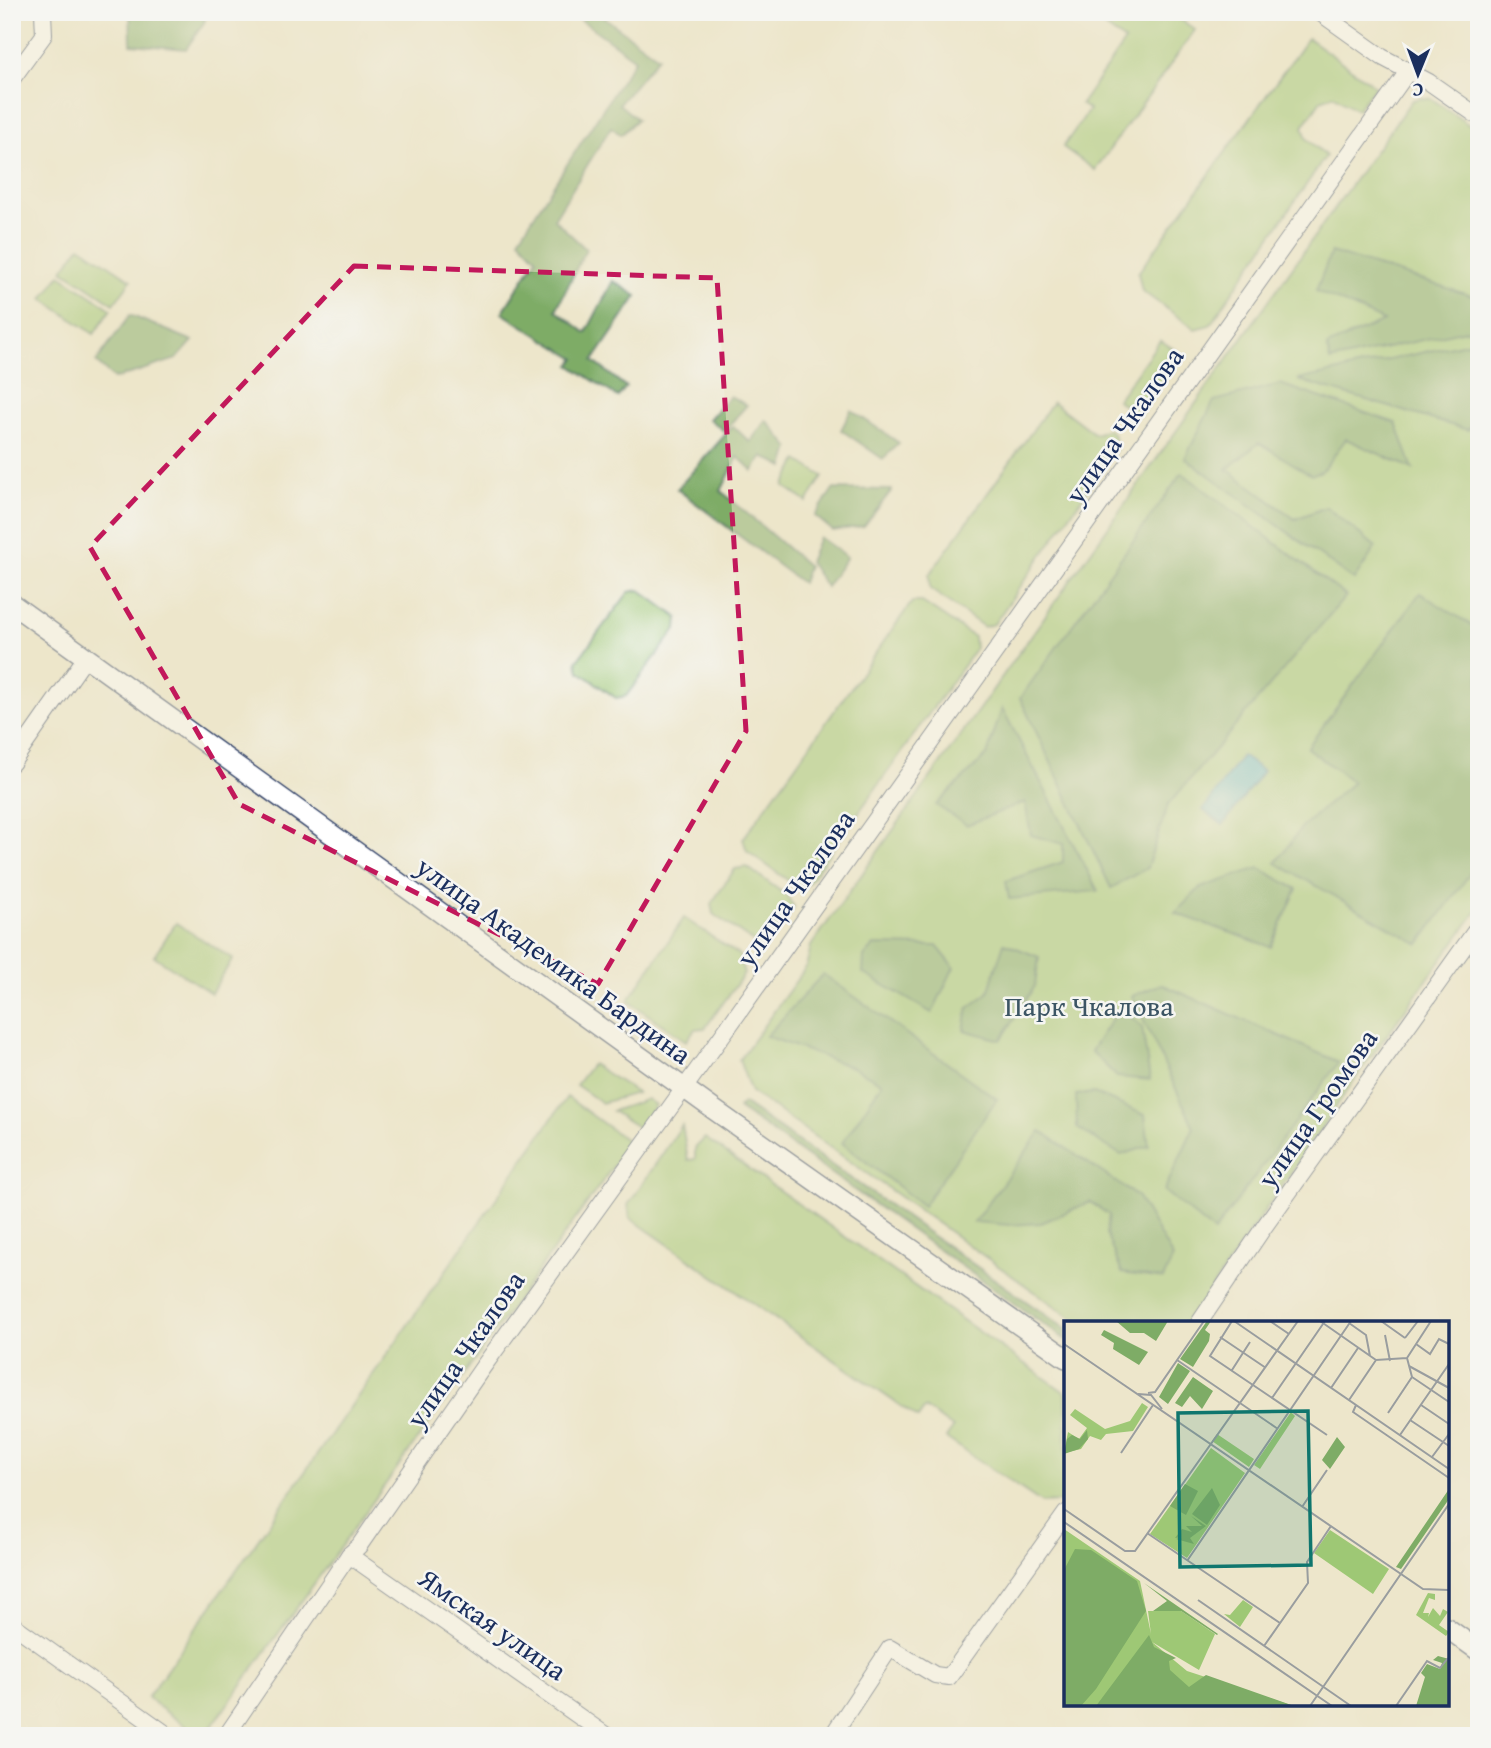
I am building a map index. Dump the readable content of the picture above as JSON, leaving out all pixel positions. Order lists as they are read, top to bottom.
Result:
{
  "streets": {
    "street": [
      "улица Чкалова",
      "улица Академика Бардина",
      "улица Громова",
      "Ямская улица"
    ]
  },
  "crossings": [
    ["улица Чкалова", "улица Академика Бардина"],
    ["улица Чкалова", "Ямская улица"]
  ],
  "parks": ["Парк Чкалова"],
  "north": "bottom"
}
